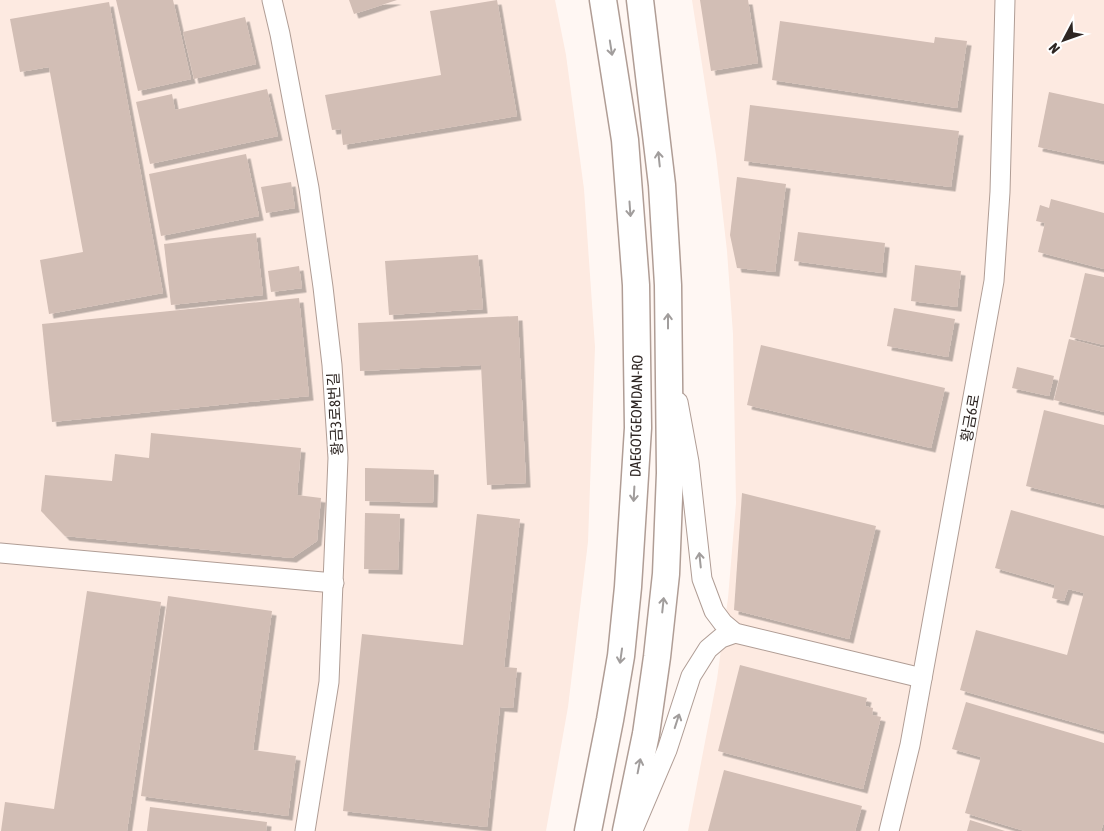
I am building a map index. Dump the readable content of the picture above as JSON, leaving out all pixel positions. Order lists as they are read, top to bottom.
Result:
{
  "streets": {
    "main road": ["DAEGOTGEOMDAN-RO"],
    "street": ["황금3로8번길", "황금6로"]
  },
  "north": "bottom left"
}
